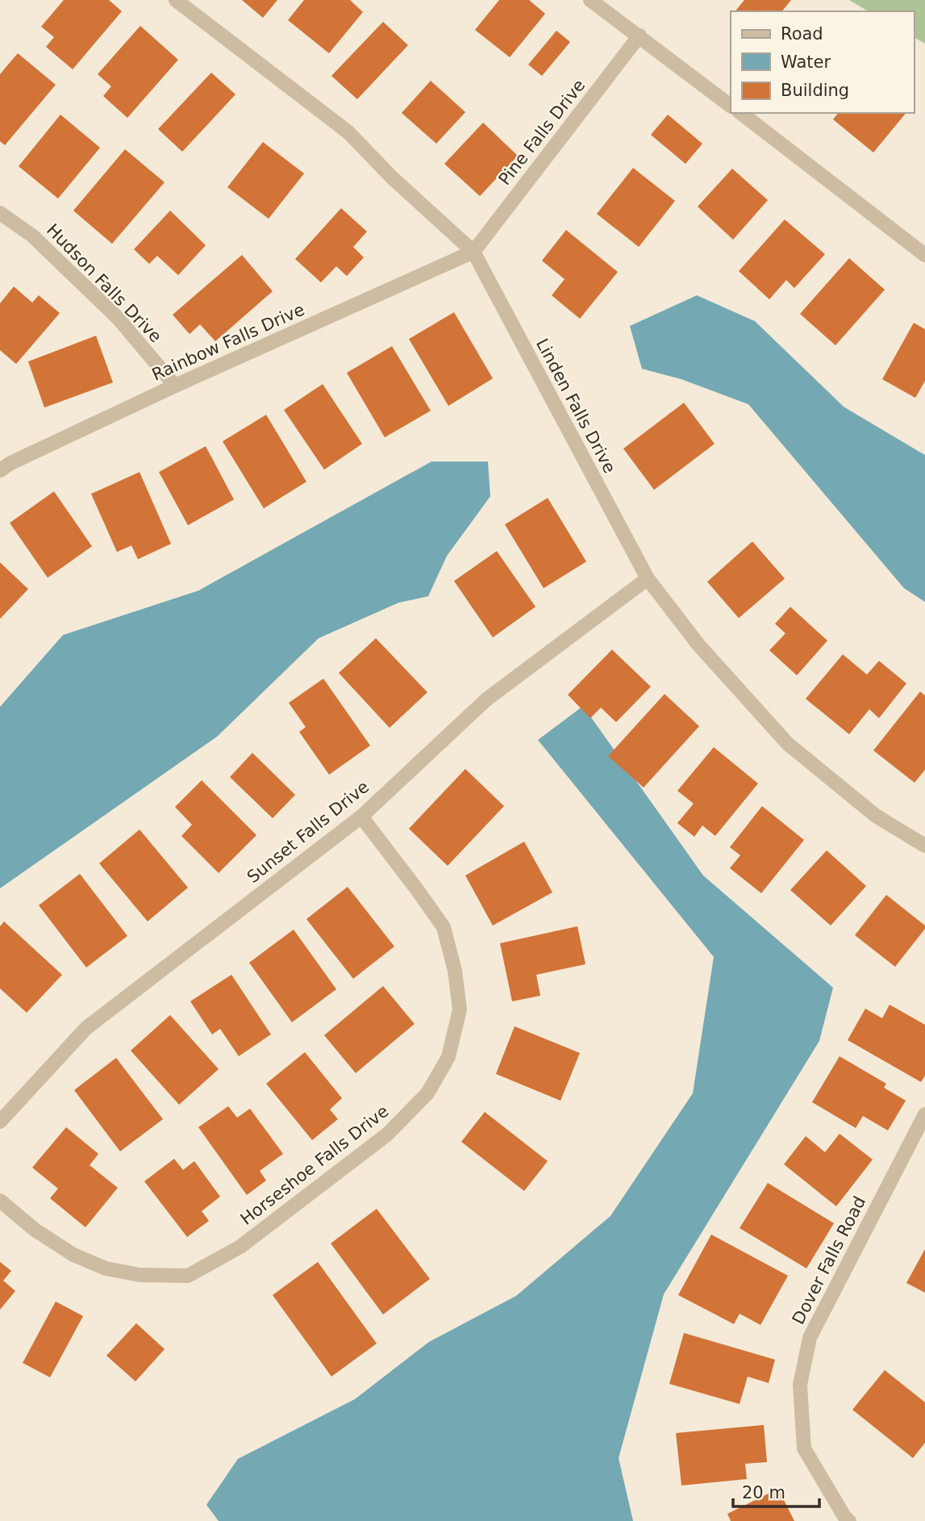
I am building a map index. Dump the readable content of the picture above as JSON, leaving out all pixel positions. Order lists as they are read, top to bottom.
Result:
{
  "streets": {
    "street": [
      "Pine Falls Drive",
      "Hudson Falls Drive",
      "Rainbow Falls Drive",
      "Linden Falls Drive",
      "Sunset Falls Drive",
      "Horseshoe Falls Drive",
      "Dover Falls Road"
    ]
  },
  "crossings": [
    ["Pine Falls Drive", "Rainbow Falls Drive"],
    ["Pine Falls Drive", "Linden Falls Drive"],
    ["Hudson Falls Drive", "Rainbow Falls Drive"],
    ["Rainbow Falls Drive", "Linden Falls Drive"],
    ["Linden Falls Drive", "Sunset Falls Drive"],
    ["Sunset Falls Drive", "Horseshoe Falls Drive"]
  ],
  "legend": ["Road", "Water", "Building"],
  "scale_bar": "20 m"
}
